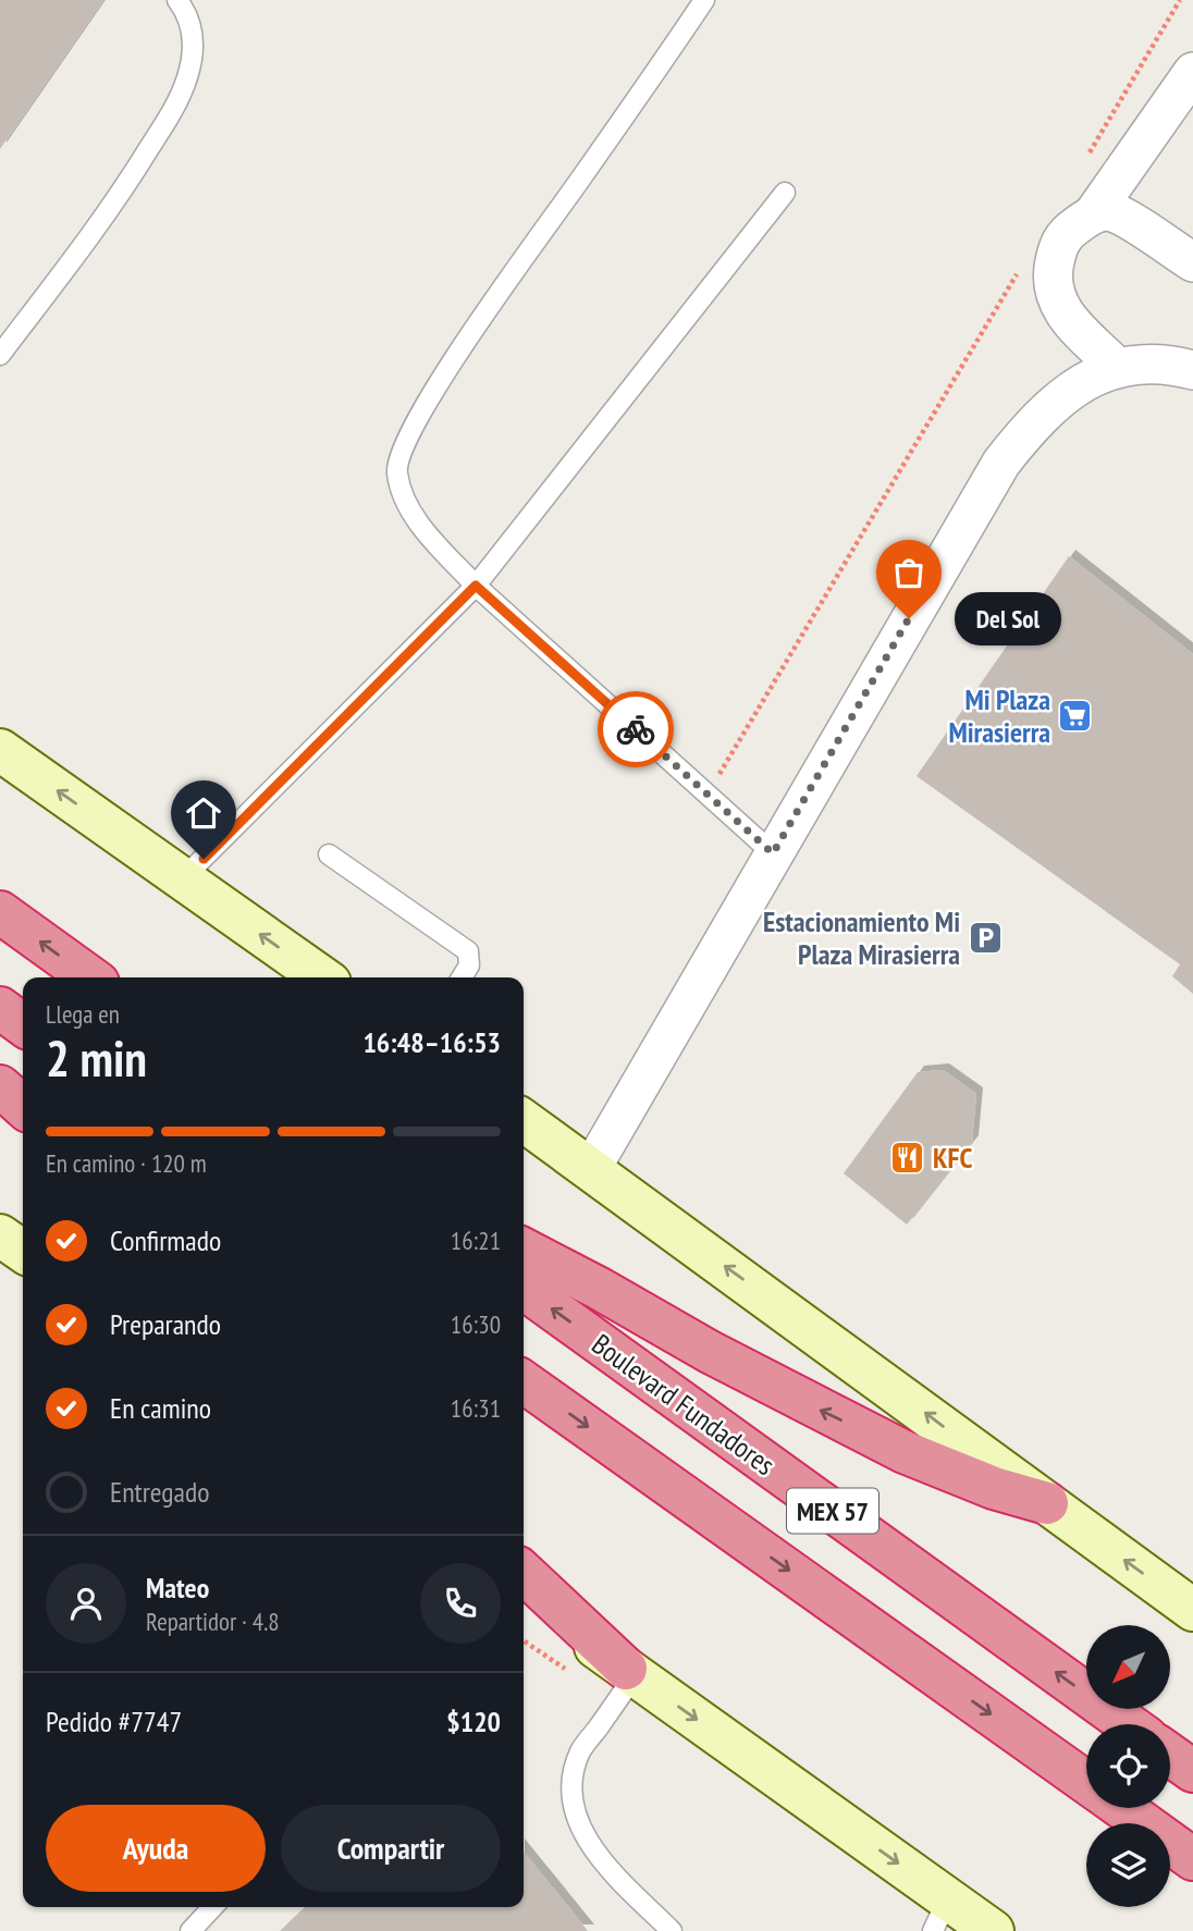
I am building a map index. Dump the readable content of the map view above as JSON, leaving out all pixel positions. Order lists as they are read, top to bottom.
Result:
{
  "streets": {
    "highway": ["Boulevard Fundadores", "MEX 57"]
  },
  "places": {
    "other": ["Del Sol"],
    "supermarket": ["Mi Plaza Mirasierra"],
    "parking": ["Estacionamiento Mi Plaza Mirasierra"],
    "restaurant": ["KFC"]
  },
  "north": "bottom left",
  "page": {
    "bubble": "Del Sol",
    "heading": ["2 min", "Llega en", "16:48–16:53"],
    "panel": [
      "Mateo",
      "Repartidor · 4.8",
      "Pedido #7747",
      "$120"
    ],
    "bar": "En camino · 120 m",
    "list": [
      ["Confirmado", "16:21"],
      ["Preparando", "16:30"],
      ["En camino", "16:31"],
      "Entregado"
    ],
    "buttons": ["Ayuda", "Compartir"]
  }
}
